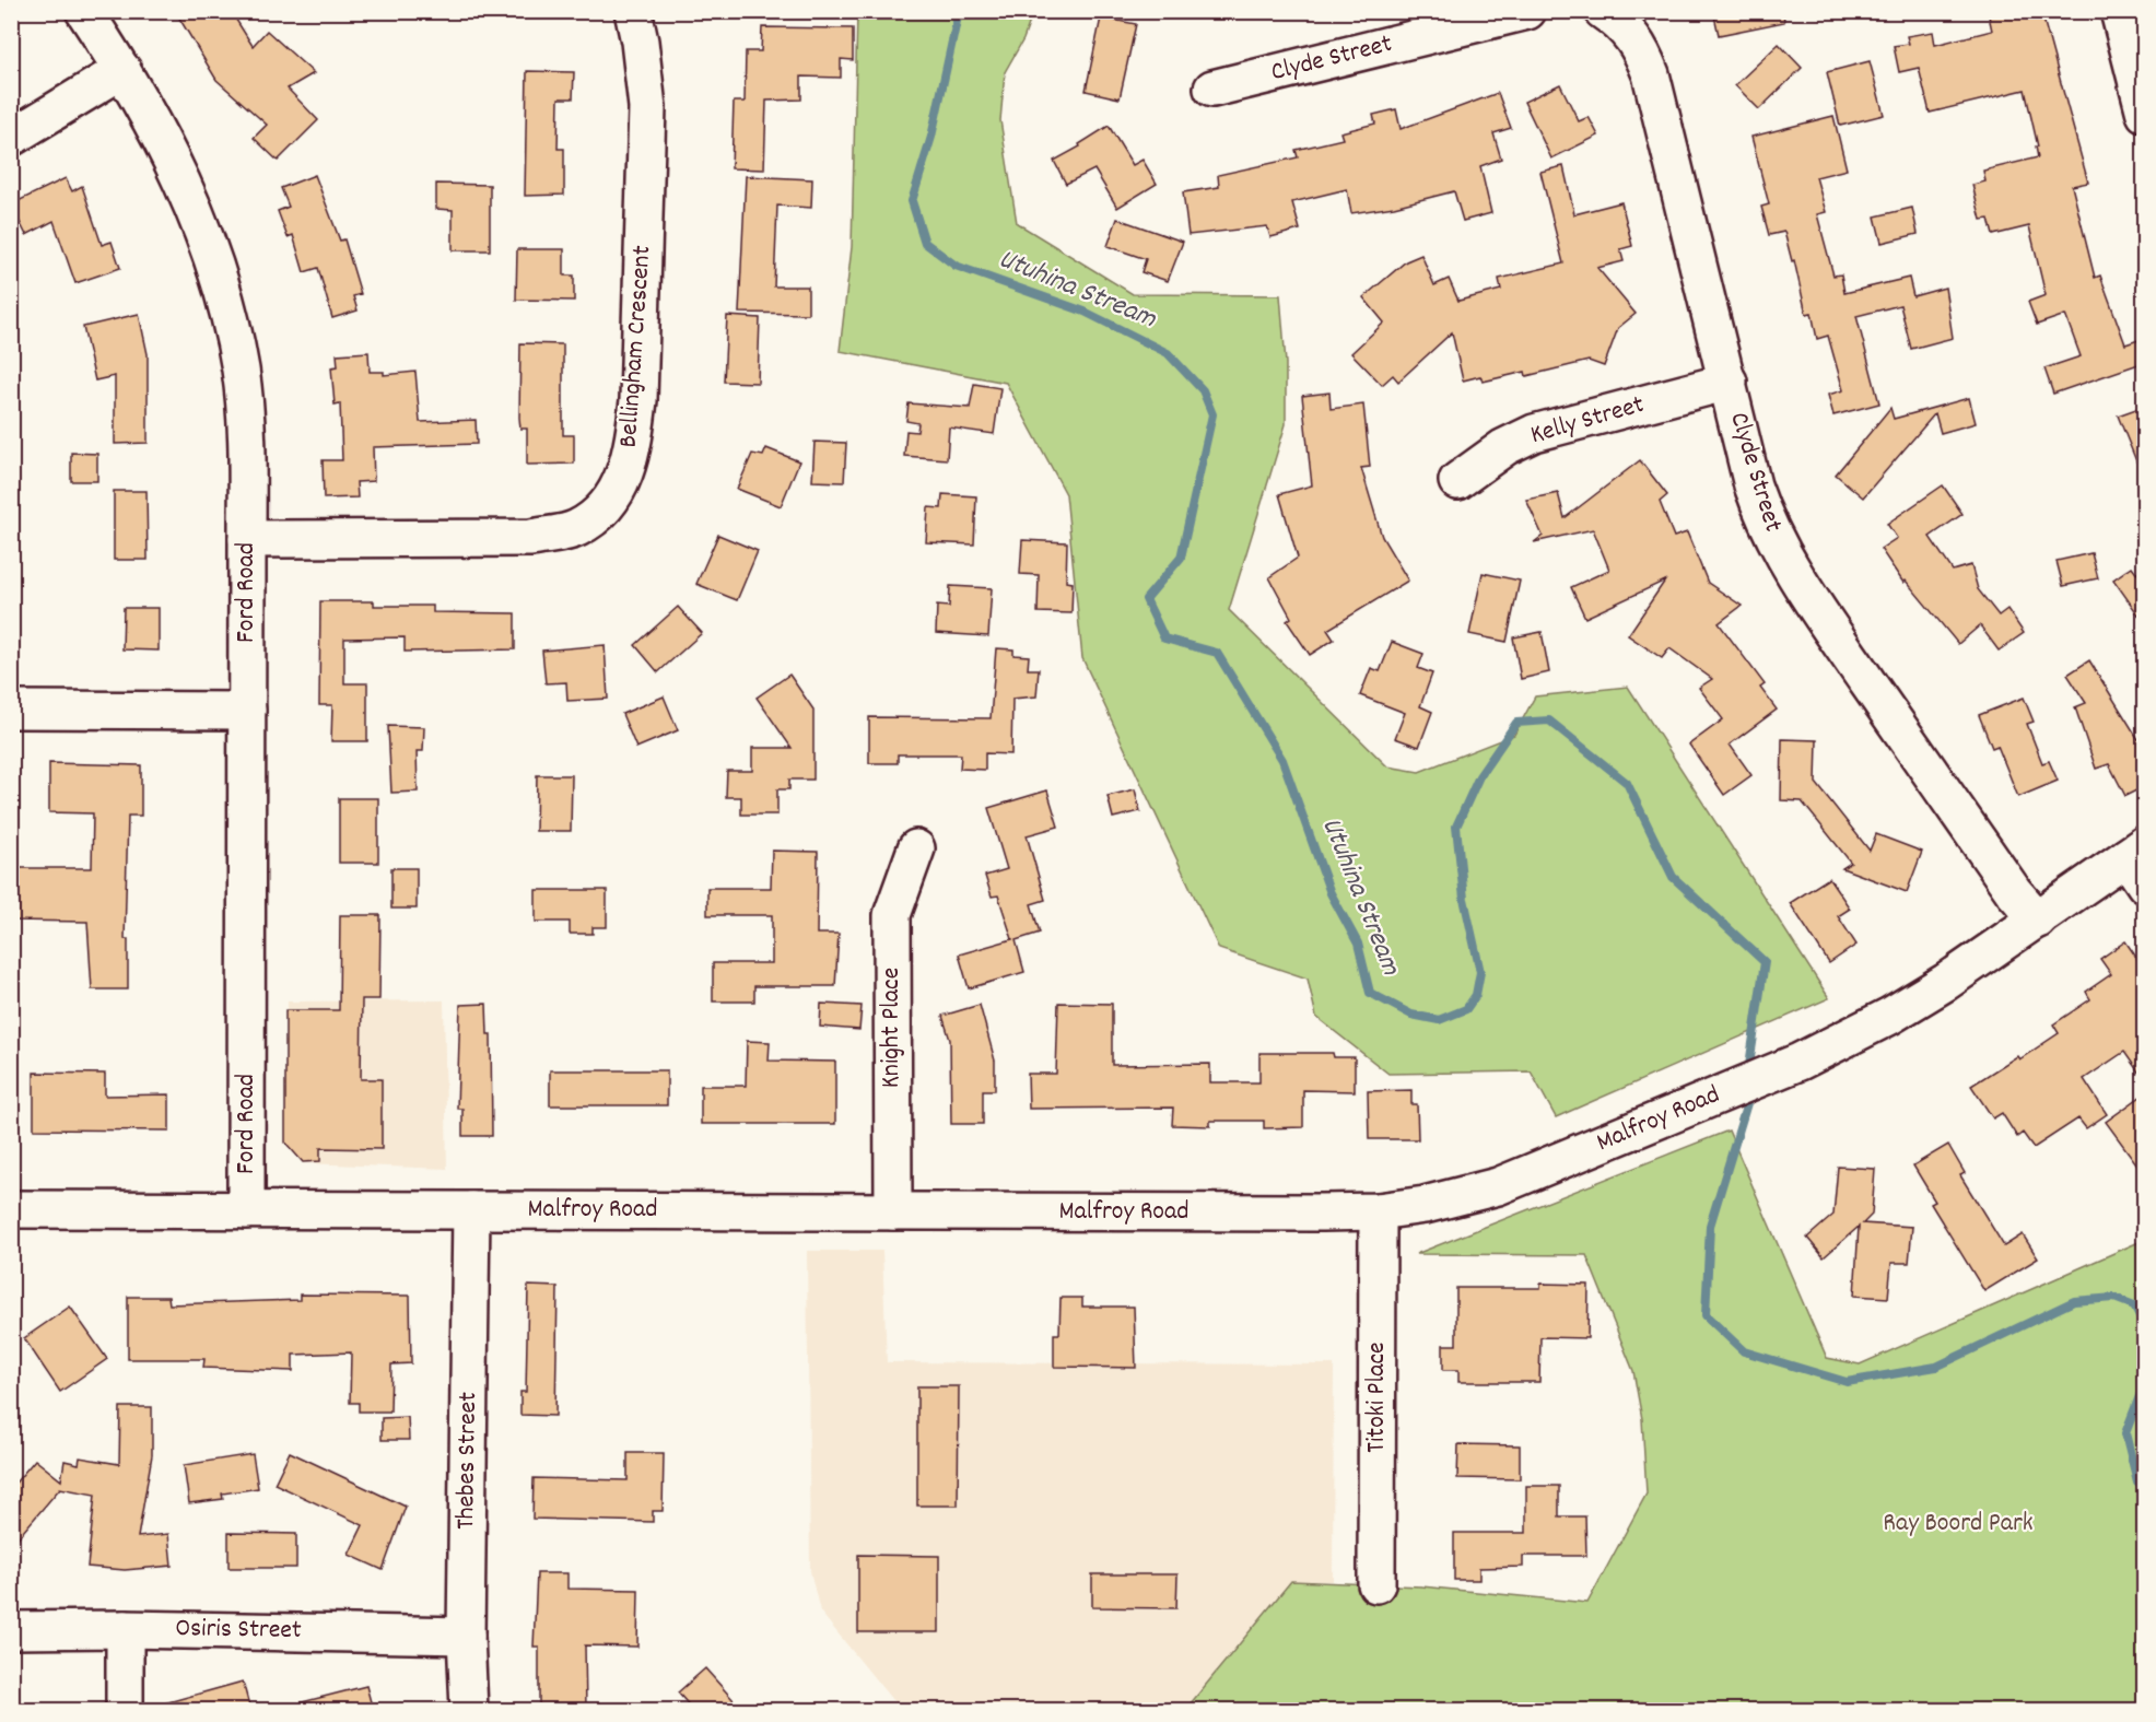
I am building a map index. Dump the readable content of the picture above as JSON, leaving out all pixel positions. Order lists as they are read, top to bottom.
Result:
{
  "streets": {
    "street": [
      "Clyde Street",
      "Bellingham Crescent",
      "Kelly Street",
      "Ford Road",
      "Knight Place",
      "Malfroy Road",
      "Titoki Place",
      "Thebes Street",
      "Osiris Street"
    ]
  },
  "crossings": [
    ["Clyde Street", "Kelly Street"],
    ["Clyde Street", "Malfroy Road"],
    ["Bellingham Crescent", "Ford Road"],
    ["Ford Road", "Malfroy Road"],
    ["Knight Place", "Malfroy Road"],
    ["Malfroy Road", "Titoki Place"],
    ["Malfroy Road", "Thebes Street"],
    ["Thebes Street", "Osiris Street"]
  ],
  "water": ["Utuhina Stream"],
  "parks": ["Ray Boord Park"]
}
